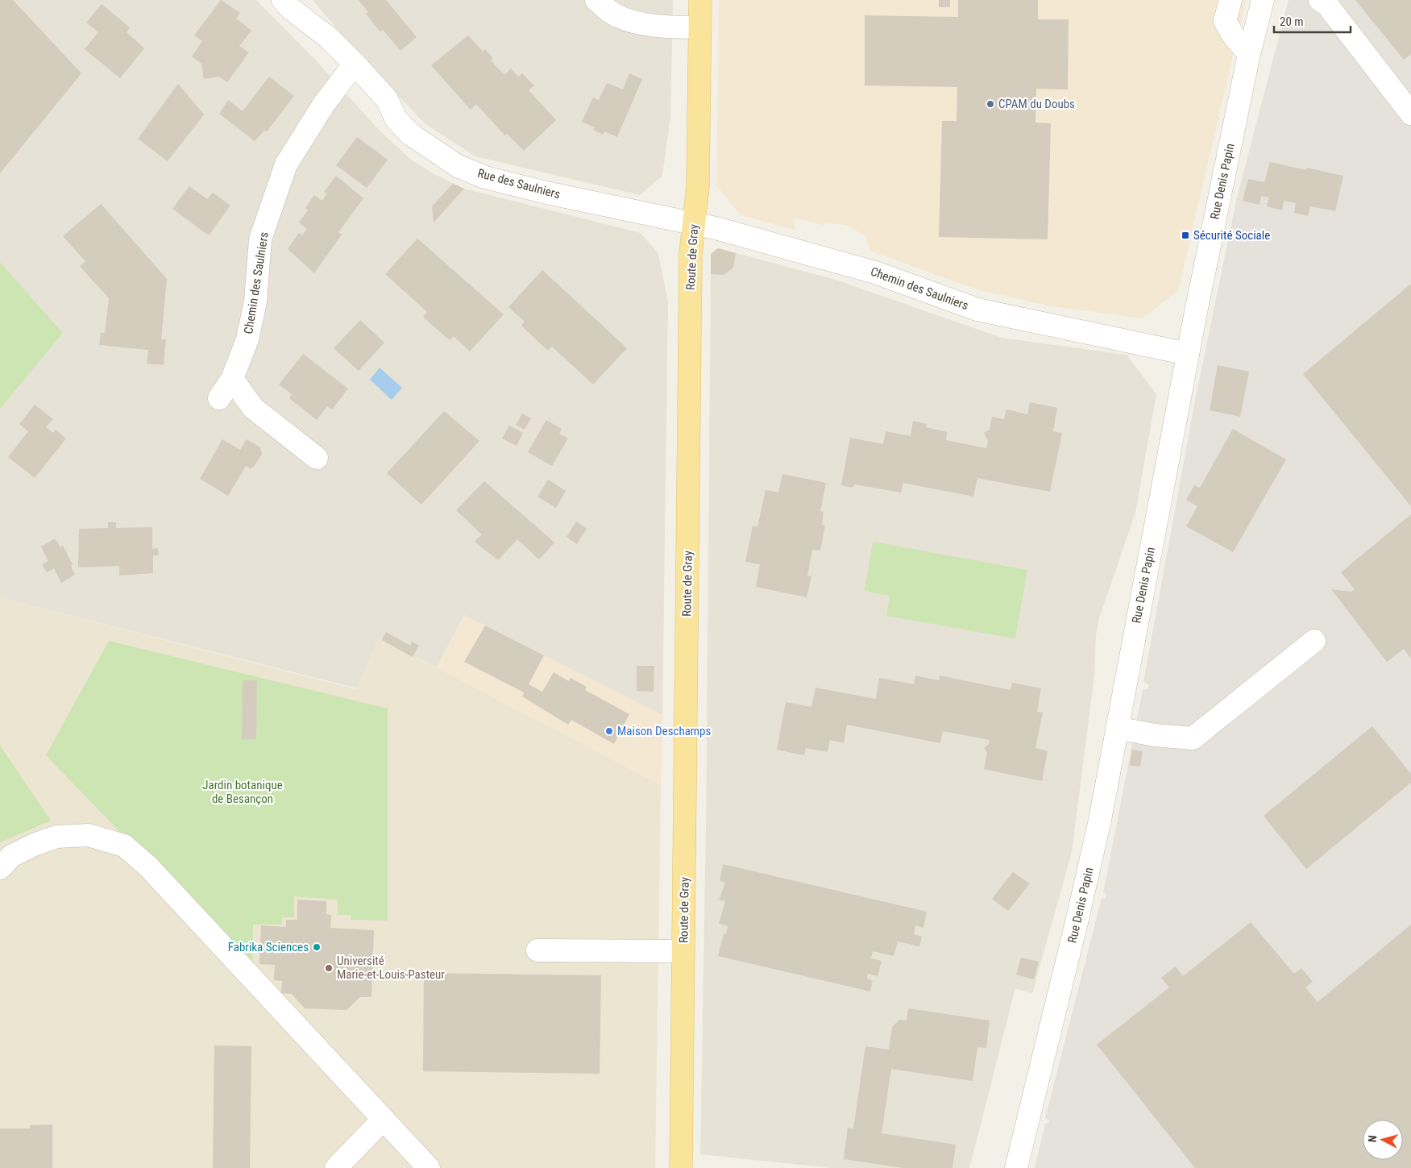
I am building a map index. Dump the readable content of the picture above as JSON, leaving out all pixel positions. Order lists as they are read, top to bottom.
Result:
{
  "streets": {
    "main road": ["Route de Gray"],
    "street": ["Rue Denis Papin", "Rue des Saulniers", "Chemin des Saulniers"]
  },
  "crossings": [
    ["Rue Denis Papin", "Chemin des Saulniers"],
    ["Rue des Saulniers", "Chemin des Saulniers"],
    ["Route de Gray", "Chemin des Saulniers"]
  ],
  "parks": ["Jardin botanique de Besançon"],
  "places": {
    "other": [
      "CPAM du Doubs",
      "Maison Deschamps",
      "Fabrika Sciences",
      "Université Marie-et-Louis-Pasteur"
    ],
    "transit": ["Sécurité Sociale"]
  },
  "scale_bar": "20 m",
  "north": "left"
}
